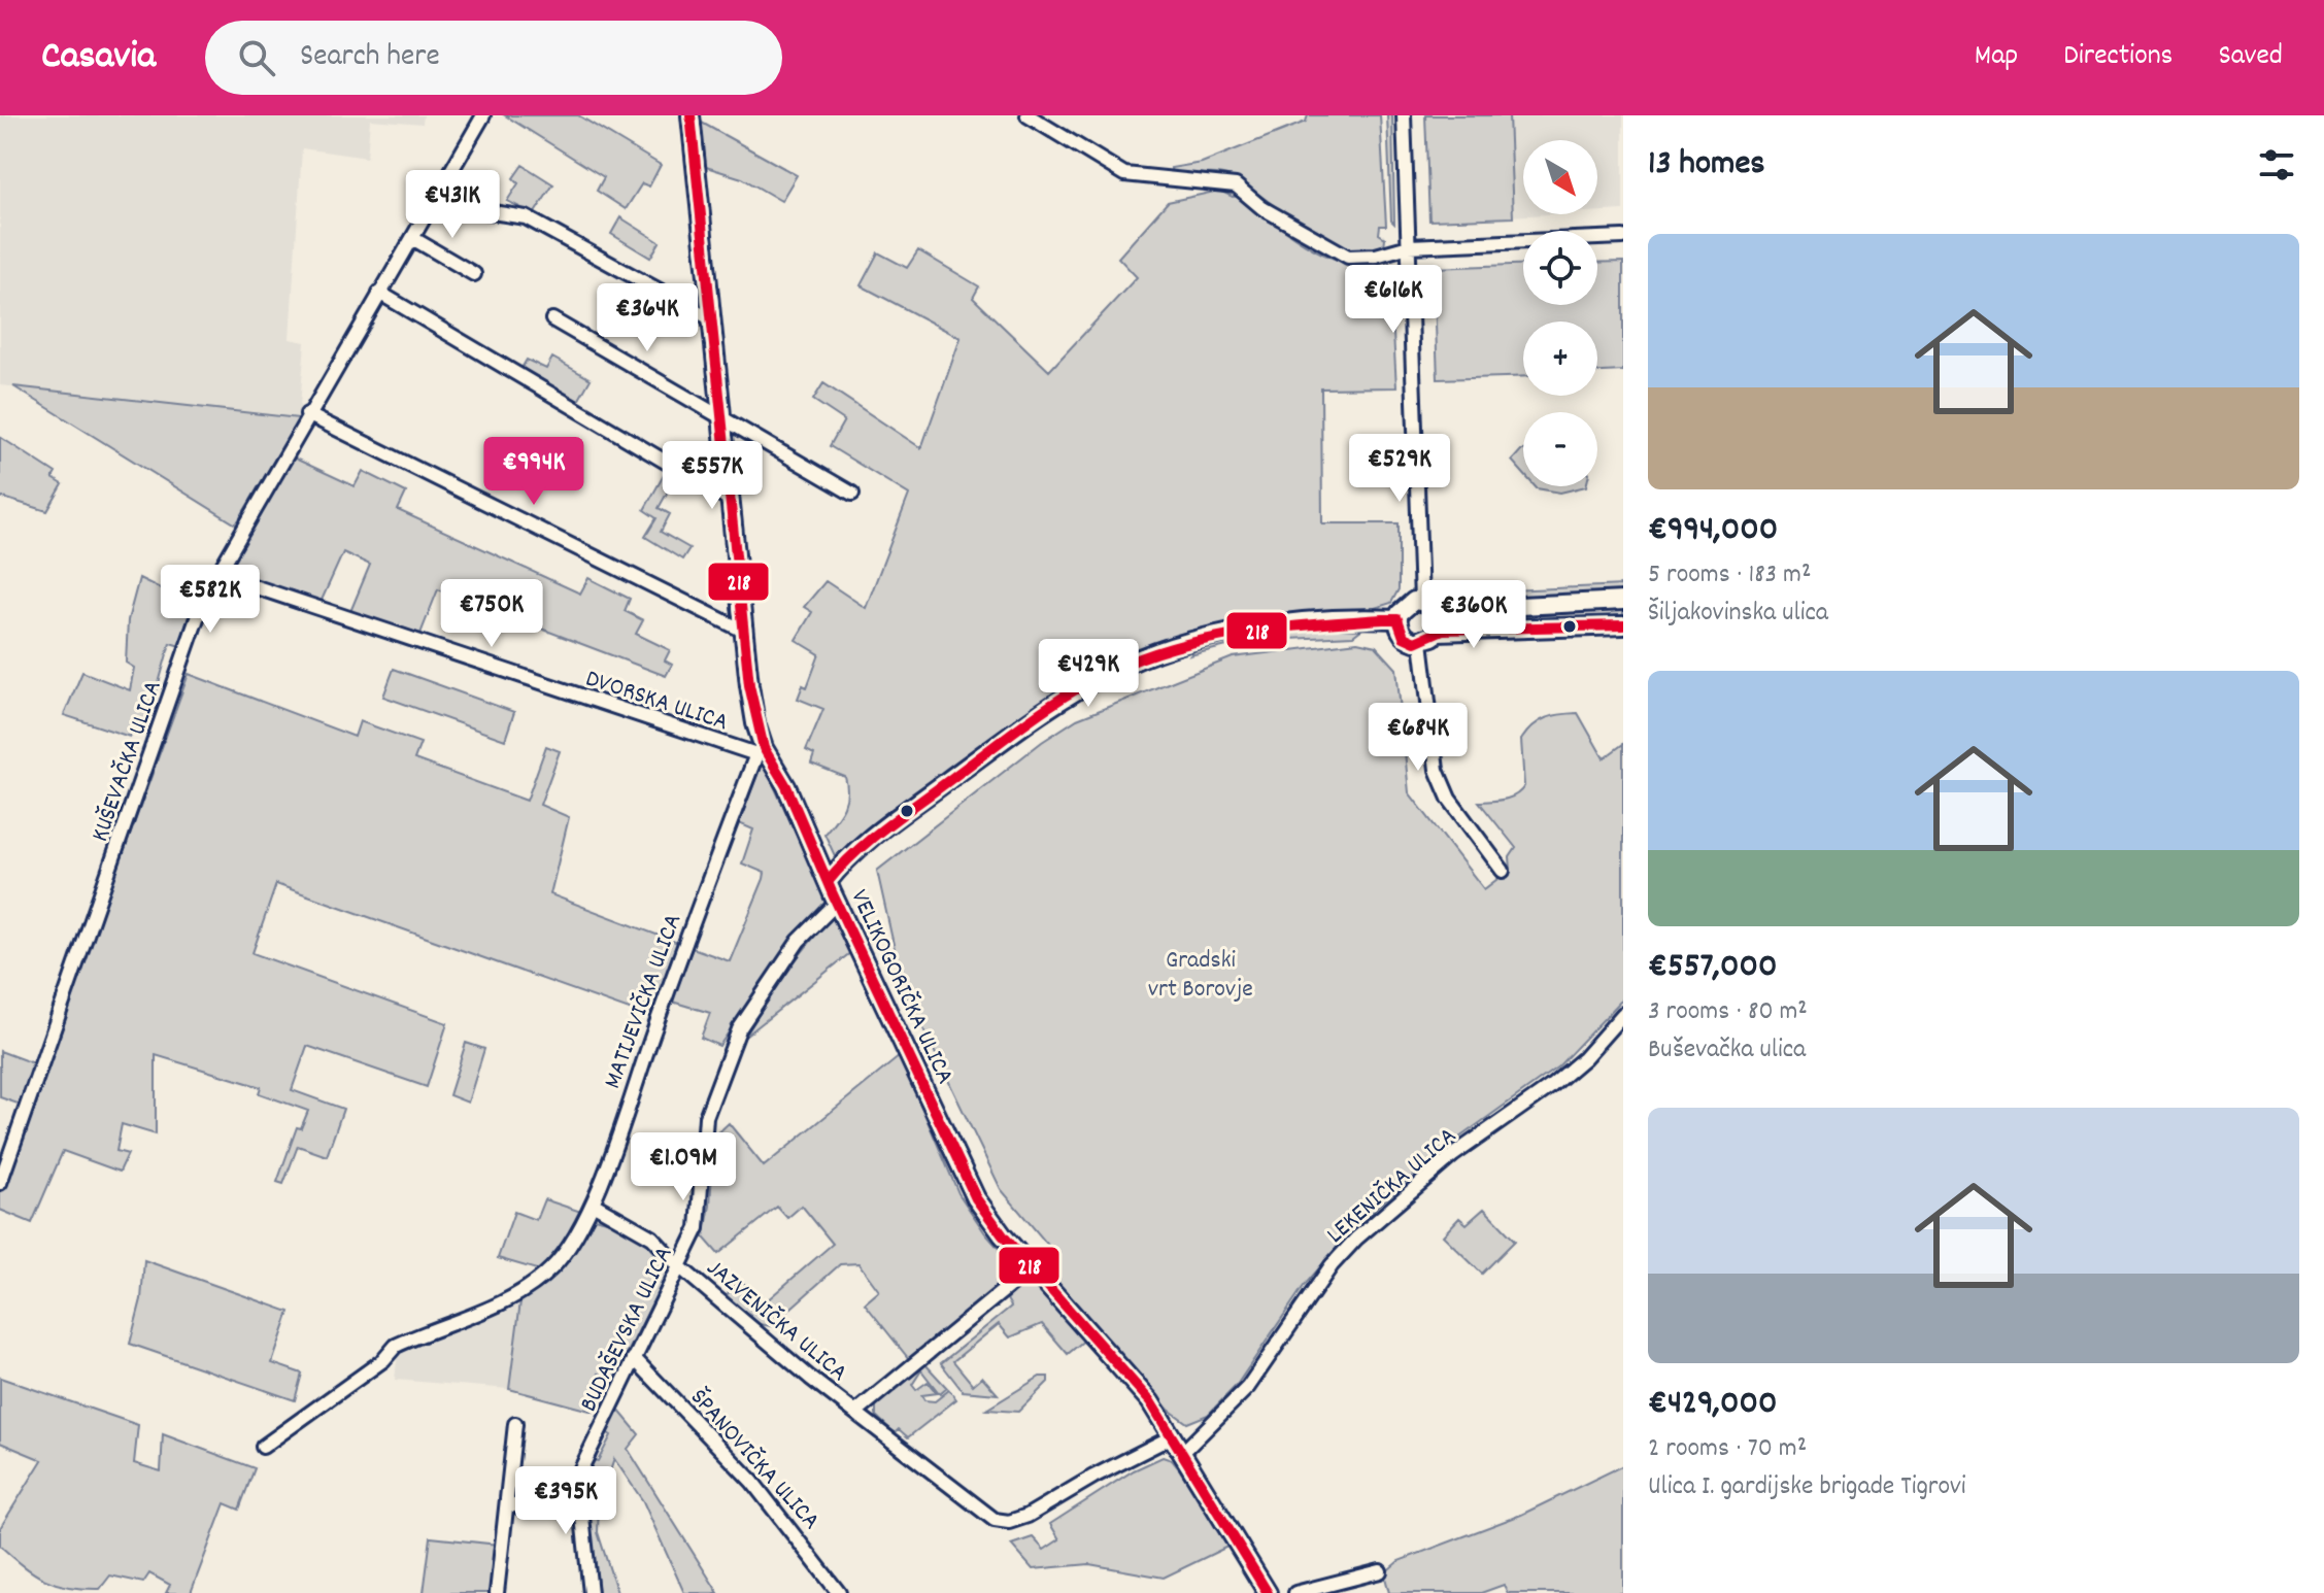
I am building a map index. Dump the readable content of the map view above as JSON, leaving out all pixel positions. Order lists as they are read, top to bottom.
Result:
{
  "streets": {
    "street": [
      "DVORSKA ULICA",
      "KUŠEVAČKA ULICA",
      "VELIKOGORIČKA ULICA",
      "MATIJEVIČKA ULICA",
      "LEKENIČKA ULICA",
      "JAZVENIČKA ULICA",
      "BUDAŠEVSKA ULICA",
      "ŠPANOVIČKA ULICA"
    ]
  },
  "crossings": [
    ["DVORSKA ULICA", "KUŠEVAČKA ULICA"],
    ["DVORSKA ULICA", "VELIKOGORIČKA ULICA"],
    ["DVORSKA ULICA", "MATIJEVIČKA ULICA"],
    ["VELIKOGORIČKA ULICA", "MATIJEVIČKA ULICA"],
    ["VELIKOGORIČKA ULICA", "LEKENIČKA ULICA"],
    ["VELIKOGORIČKA ULICA", "JAZVENIČKA ULICA"],
    ["VELIKOGORIČKA ULICA", "BUDAŠEVSKA ULICA"],
    ["MATIJEVIČKA ULICA", "JAZVENIČKA ULICA"],
    ["JAZVENIČKA ULICA", "BUDAŠEVSKA ULICA"],
    ["BUDAŠEVSKA ULICA", "ŠPANOVIČKA ULICA"]
  ],
  "parks": ["Gradski vrt Borovje"],
  "lines": ["transit line 218"],
  "north": "bottom right",
  "page": {
    "header": "Casavia",
    "search": "Search here",
    "nav": ["Map", "Directions", "Saved"],
    "heading": "13 homes",
    "map_buttons": ["+", "−"],
    "price": [
      "€431K",
      "€616K",
      "€364K",
      "€529K",
      "€994K",
      "€557K",
      "€582K",
      "€750K",
      "€360K",
      "€429K",
      "€684K",
      "€1.09M",
      "€395K"
    ],
    "list": [
      {
        "name": "€994,000",
        "note": "5 rooms · 183 m² · Šiljakovinska ulica"
      },
      {
        "name": "€557,000",
        "note": "3 rooms · 80 m² · Buševačka ulica"
      },
      {
        "name": "€429,000",
        "note": "2 rooms · 70 m² · Ulica I. gardijske brigade Tigrovi"
      }
    ]
  }
}
